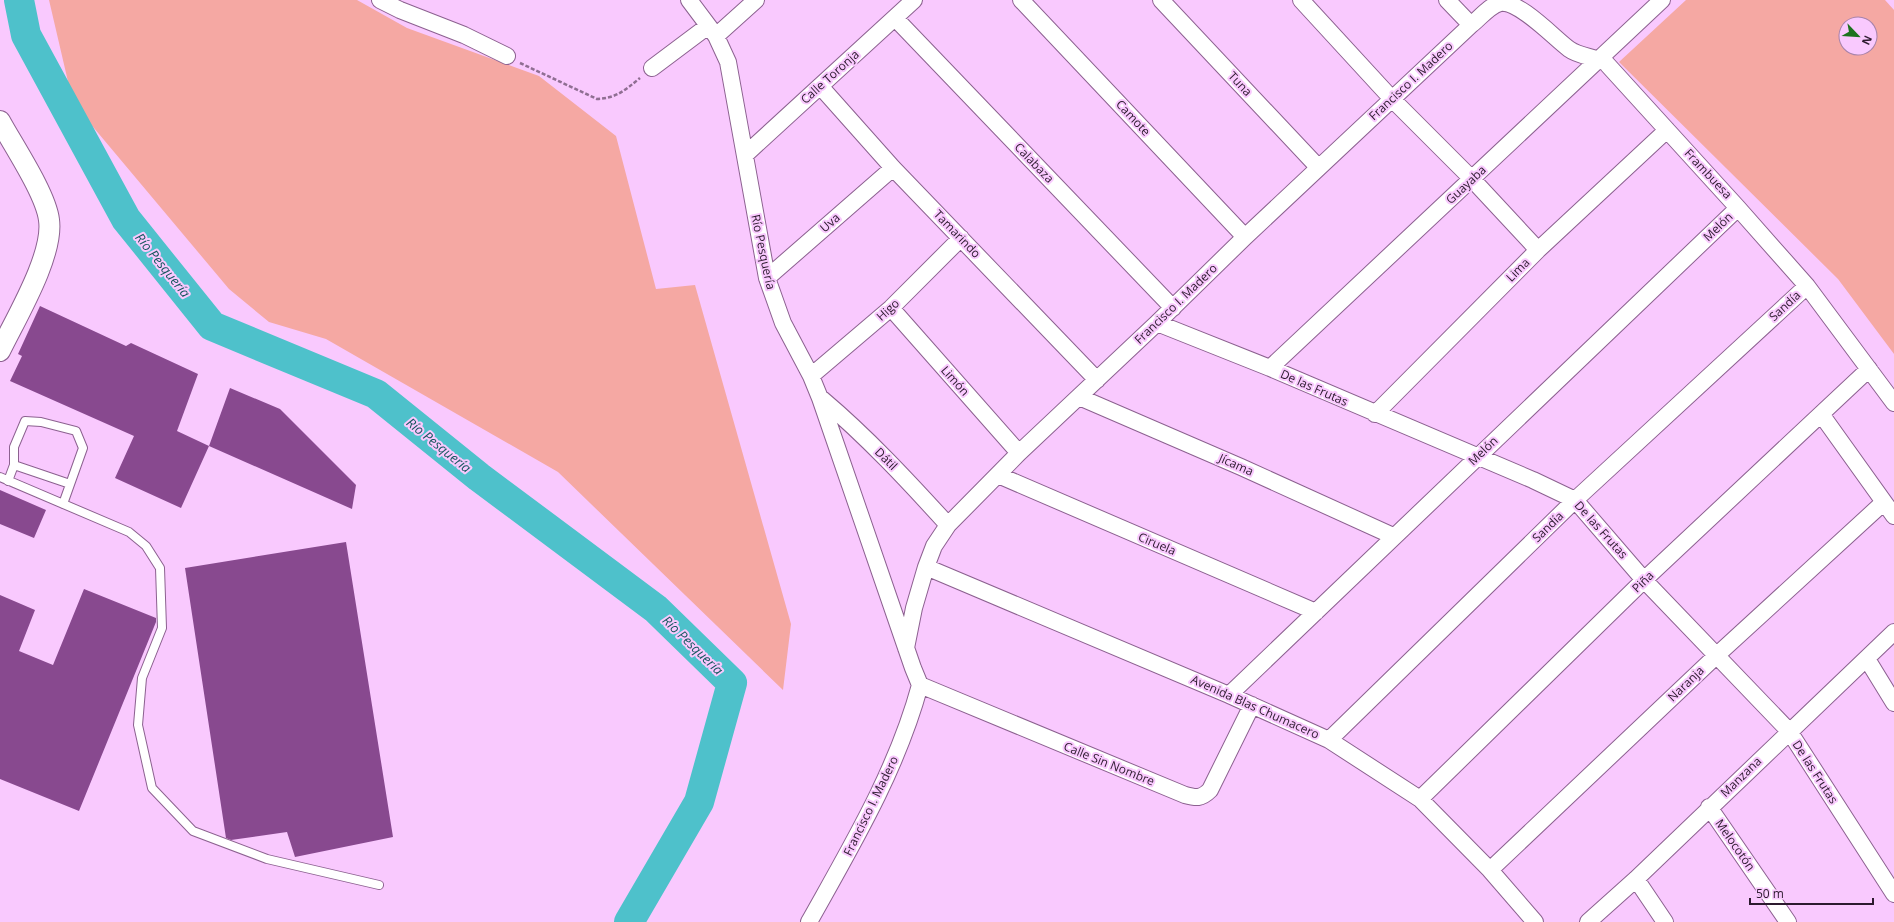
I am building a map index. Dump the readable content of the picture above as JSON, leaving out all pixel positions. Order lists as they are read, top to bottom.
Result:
{
  "streets": {
    "street": [
      "Calle Toronja",
      "Francisco I. Madero",
      "Tuna",
      "Camote",
      "Calabaza",
      "Frambuesa",
      "Guayaba",
      "Uva",
      "Melón",
      "Tamarindo",
      "Río Pesquería",
      "Lima",
      "Sandía",
      "Higo",
      "Limón",
      "De las Frutas",
      "Dátil",
      "Jícama",
      "Ciruela",
      "Piña",
      "Naranja",
      "Avenida Blas Chumacero",
      "Calle Sin Nombre",
      "Manzana",
      "Melocotón"
    ]
  },
  "crossings": [
    ["Calle Toronja", "Calabaza"],
    ["Calle Toronja", "Tamarindo"],
    ["Calle Toronja", "Río Pesquería"],
    ["Francisco I. Madero", "Tuna"],
    ["Francisco I. Madero", "Camote"],
    ["Francisco I. Madero", "Calabaza"],
    ["Francisco I. Madero", "Frambuesa"],
    ["Francisco I. Madero", "Tamarindo"],
    ["Francisco I. Madero", "Río Pesquería"],
    ["Francisco I. Madero", "Limón"],
    ["Francisco I. Madero", "De las Frutas"],
    ["Francisco I. Madero", "Dátil"],
    ["Francisco I. Madero", "Jícama"],
    ["Francisco I. Madero", "Ciruela"],
    ["Francisco I. Madero", "Avenida Blas Chumacero"],
    ["Francisco I. Madero", "Calle Sin Nombre"],
    ["Frambuesa", "Guayaba"],
    ["Frambuesa", "Melón"],
    ["Frambuesa", "Lima"],
    ["Frambuesa", "Sandía"],
    ["Frambuesa", "Piña"],
    ["Guayaba", "De las Frutas"],
    ["Uva", "Tamarindo"],
    ["Uva", "Río Pesquería"],
    ["Melón", "De las Frutas"],
    ["Melón", "Jícama"],
    ["Melón", "Ciruela"],
    ["Melón", "Avenida Blas Chumacero"],
    ["Tamarindo", "Higo"],
    ["Río Pesquería", "Higo"],
    ["Río Pesquería", "Dátil"],
    ["Río Pesquería", "Calle Sin Nombre"],
    ["Lima", "De las Frutas"],
    ["Sandía", "De las Frutas"],
    ["Sandía", "Avenida Blas Chumacero"],
    ["Higo", "Limón"],
    ["De las Frutas", "Piña"],
    ["De las Frutas", "Naranja"],
    ["De las Frutas", "Manzana"],
    ["Piña", "Avenida Blas Chumacero"],
    ["Naranja", "Avenida Blas Chumacero"],
    ["Avenida Blas Chumacero", "Calle Sin Nombre"],
    ["Manzana", "Melocotón"]
  ],
  "water": ["Río Pesquería"],
  "scale_bar": "50 m",
  "north": "bottom right"
}
